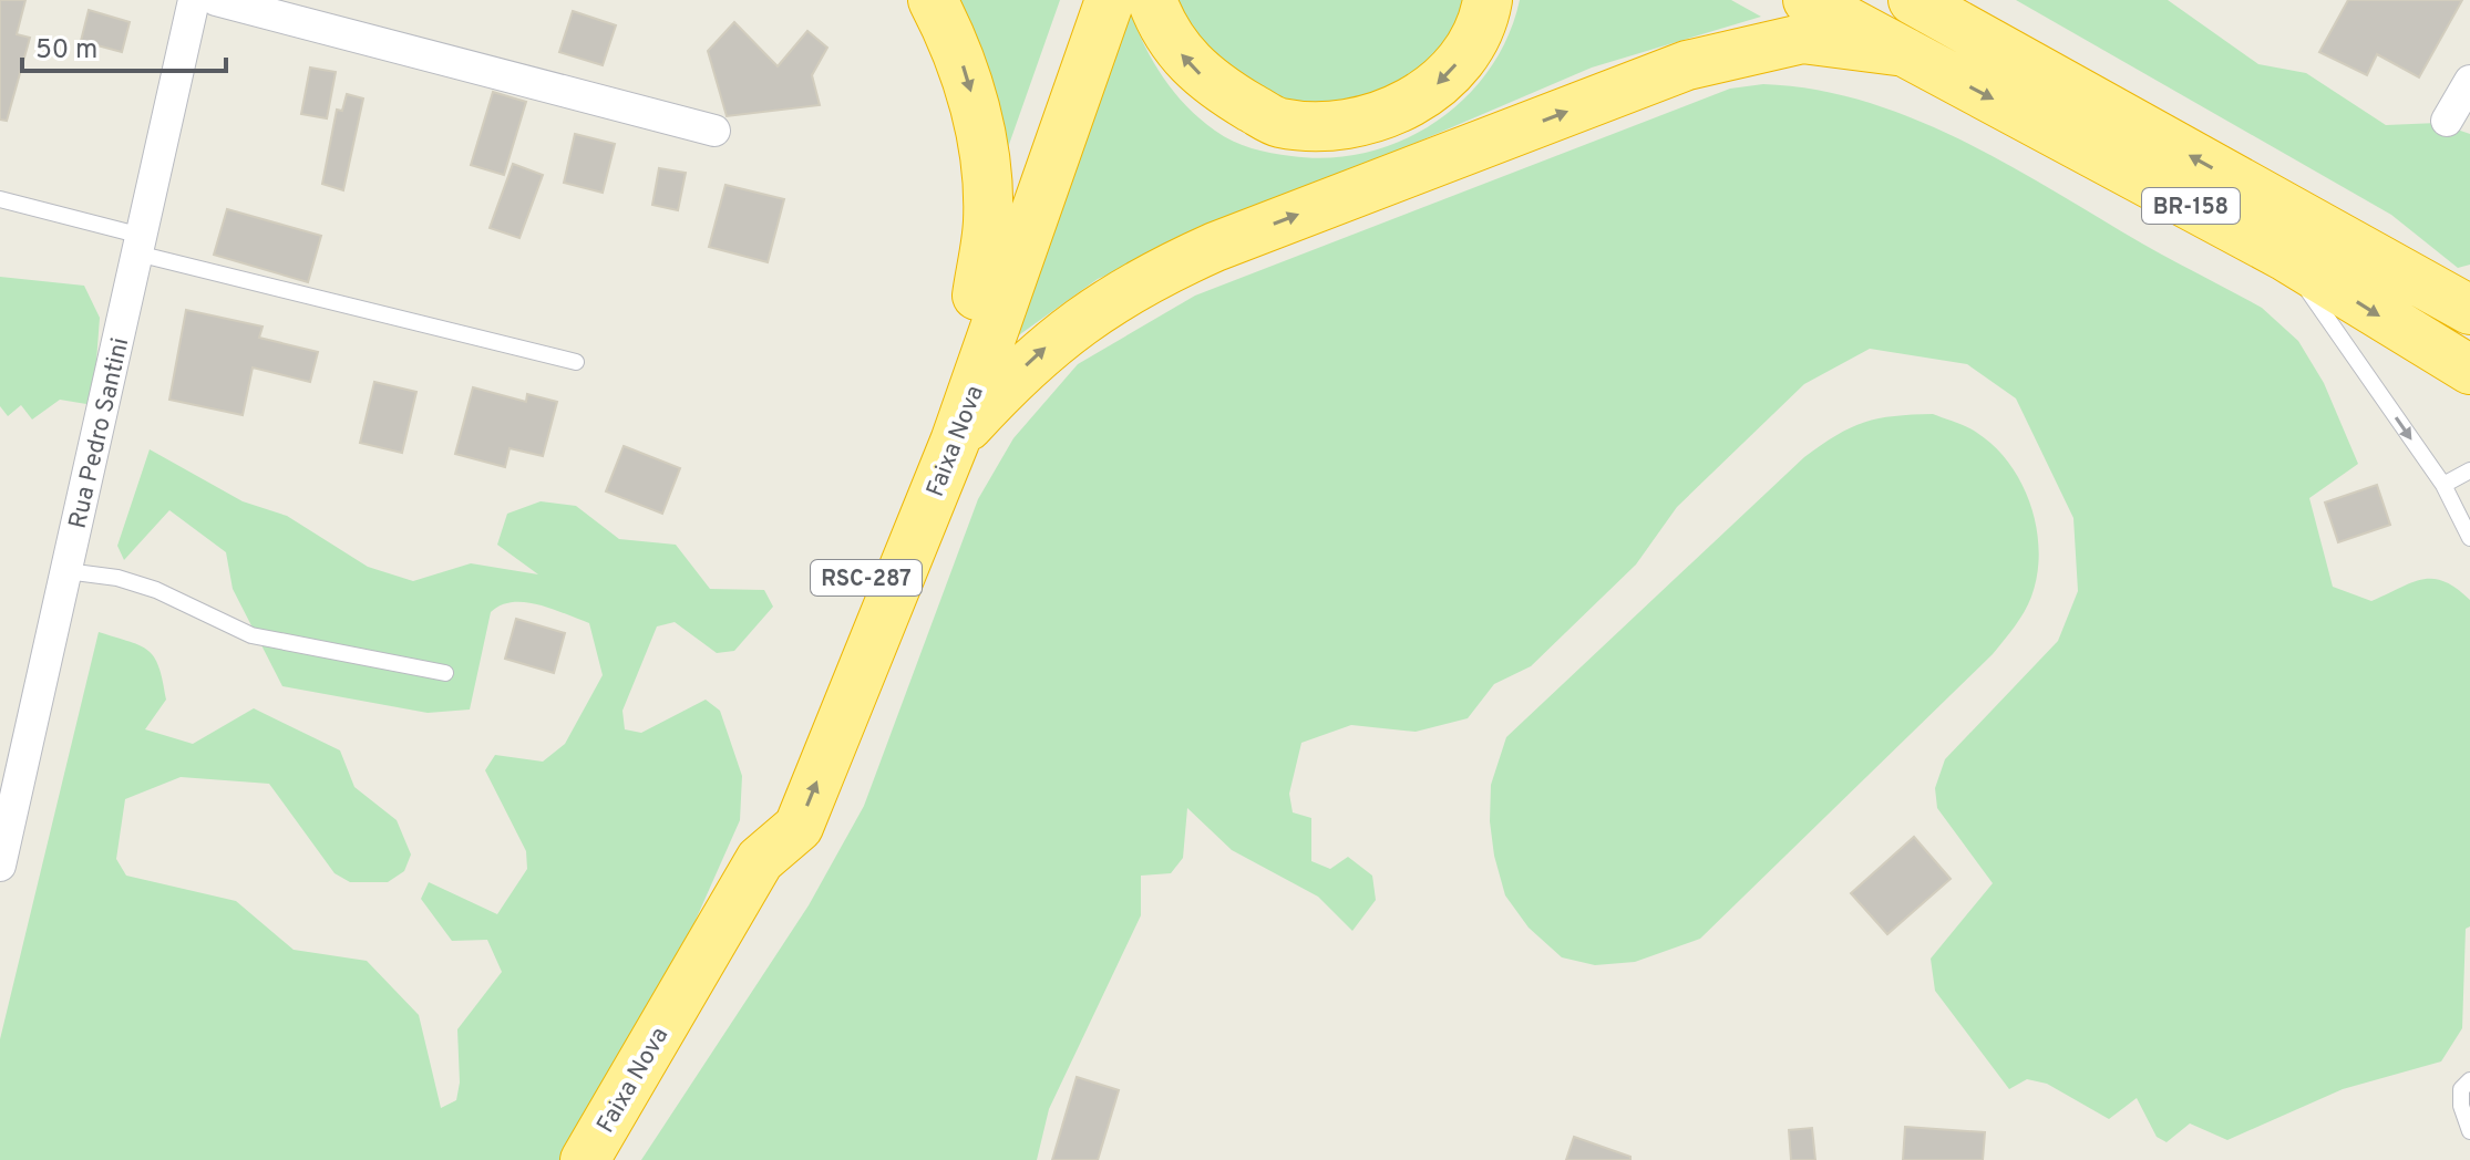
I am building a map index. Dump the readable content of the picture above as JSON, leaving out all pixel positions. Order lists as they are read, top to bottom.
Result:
{
  "streets": {
    "highway": ["BR-158", "Faixa Nova", "RSC-287"],
    "street": ["Rua Pedro Santini"]
  },
  "scale_bar": "50 m"
}
